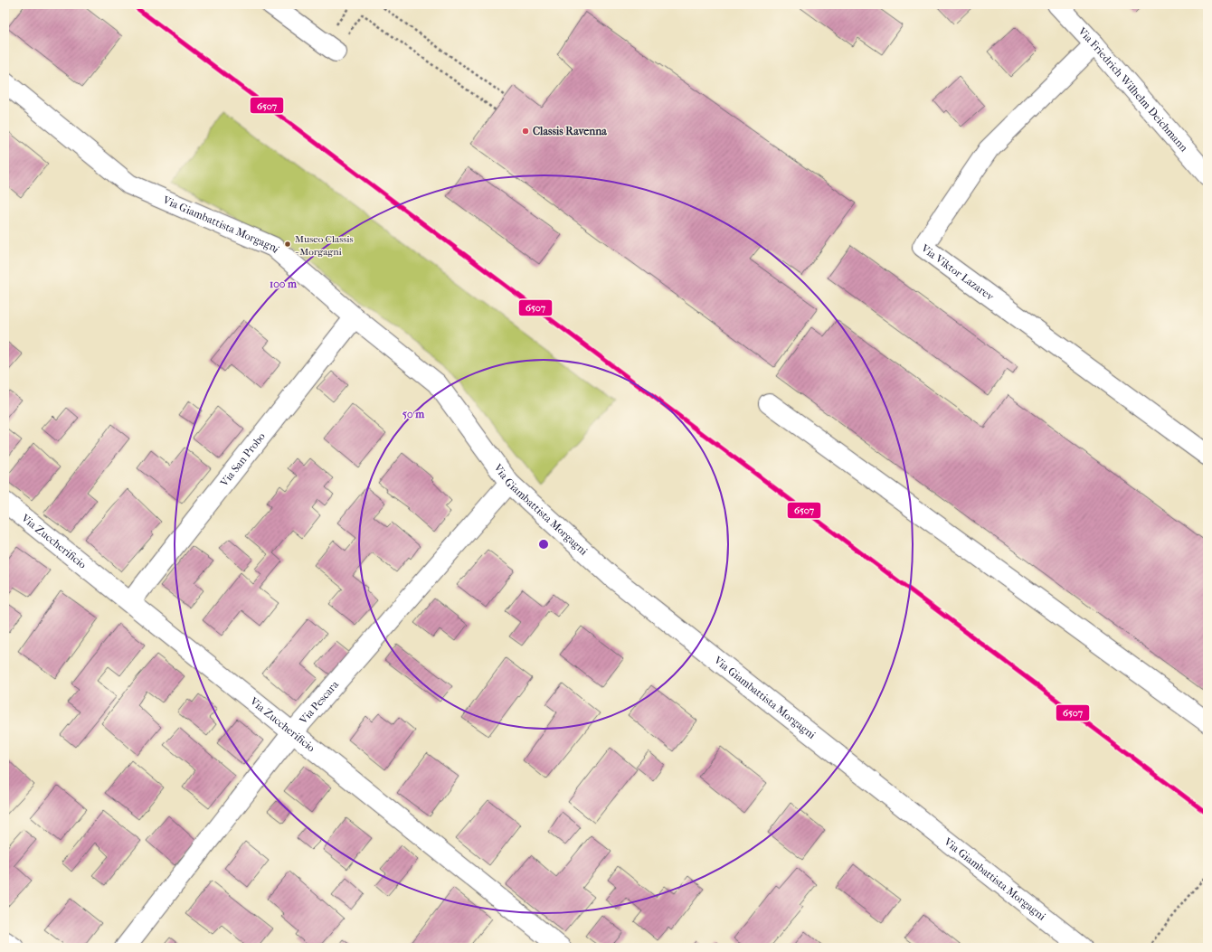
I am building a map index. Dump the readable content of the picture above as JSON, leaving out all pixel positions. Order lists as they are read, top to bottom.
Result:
{
  "streets": {
    "street": [
      "Via Friedrich Wilhelm Deichmann",
      "Via Giambattista Morgagni",
      "Via Viktor Lazarev",
      "Via San Probo",
      "Via Zuccherificio",
      "Via Pescara"
    ]
  },
  "crossings": [
    ["Via Friedrich Wilhelm Deichmann", "Via Viktor Lazarev"],
    ["Via Giambattista Morgagni", "Via San Probo"],
    ["Via Giambattista Morgagni", "Via Pescara"],
    ["Via San Probo", "Via Zuccherificio"],
    ["Via Zuccherificio", "Via Pescara"]
  ],
  "places": ["Classis Ravenna", "Museo Classis - Morgagni"],
  "lines": ["transit line 6507"],
  "rings": ["100 m", "50 m"]
}
